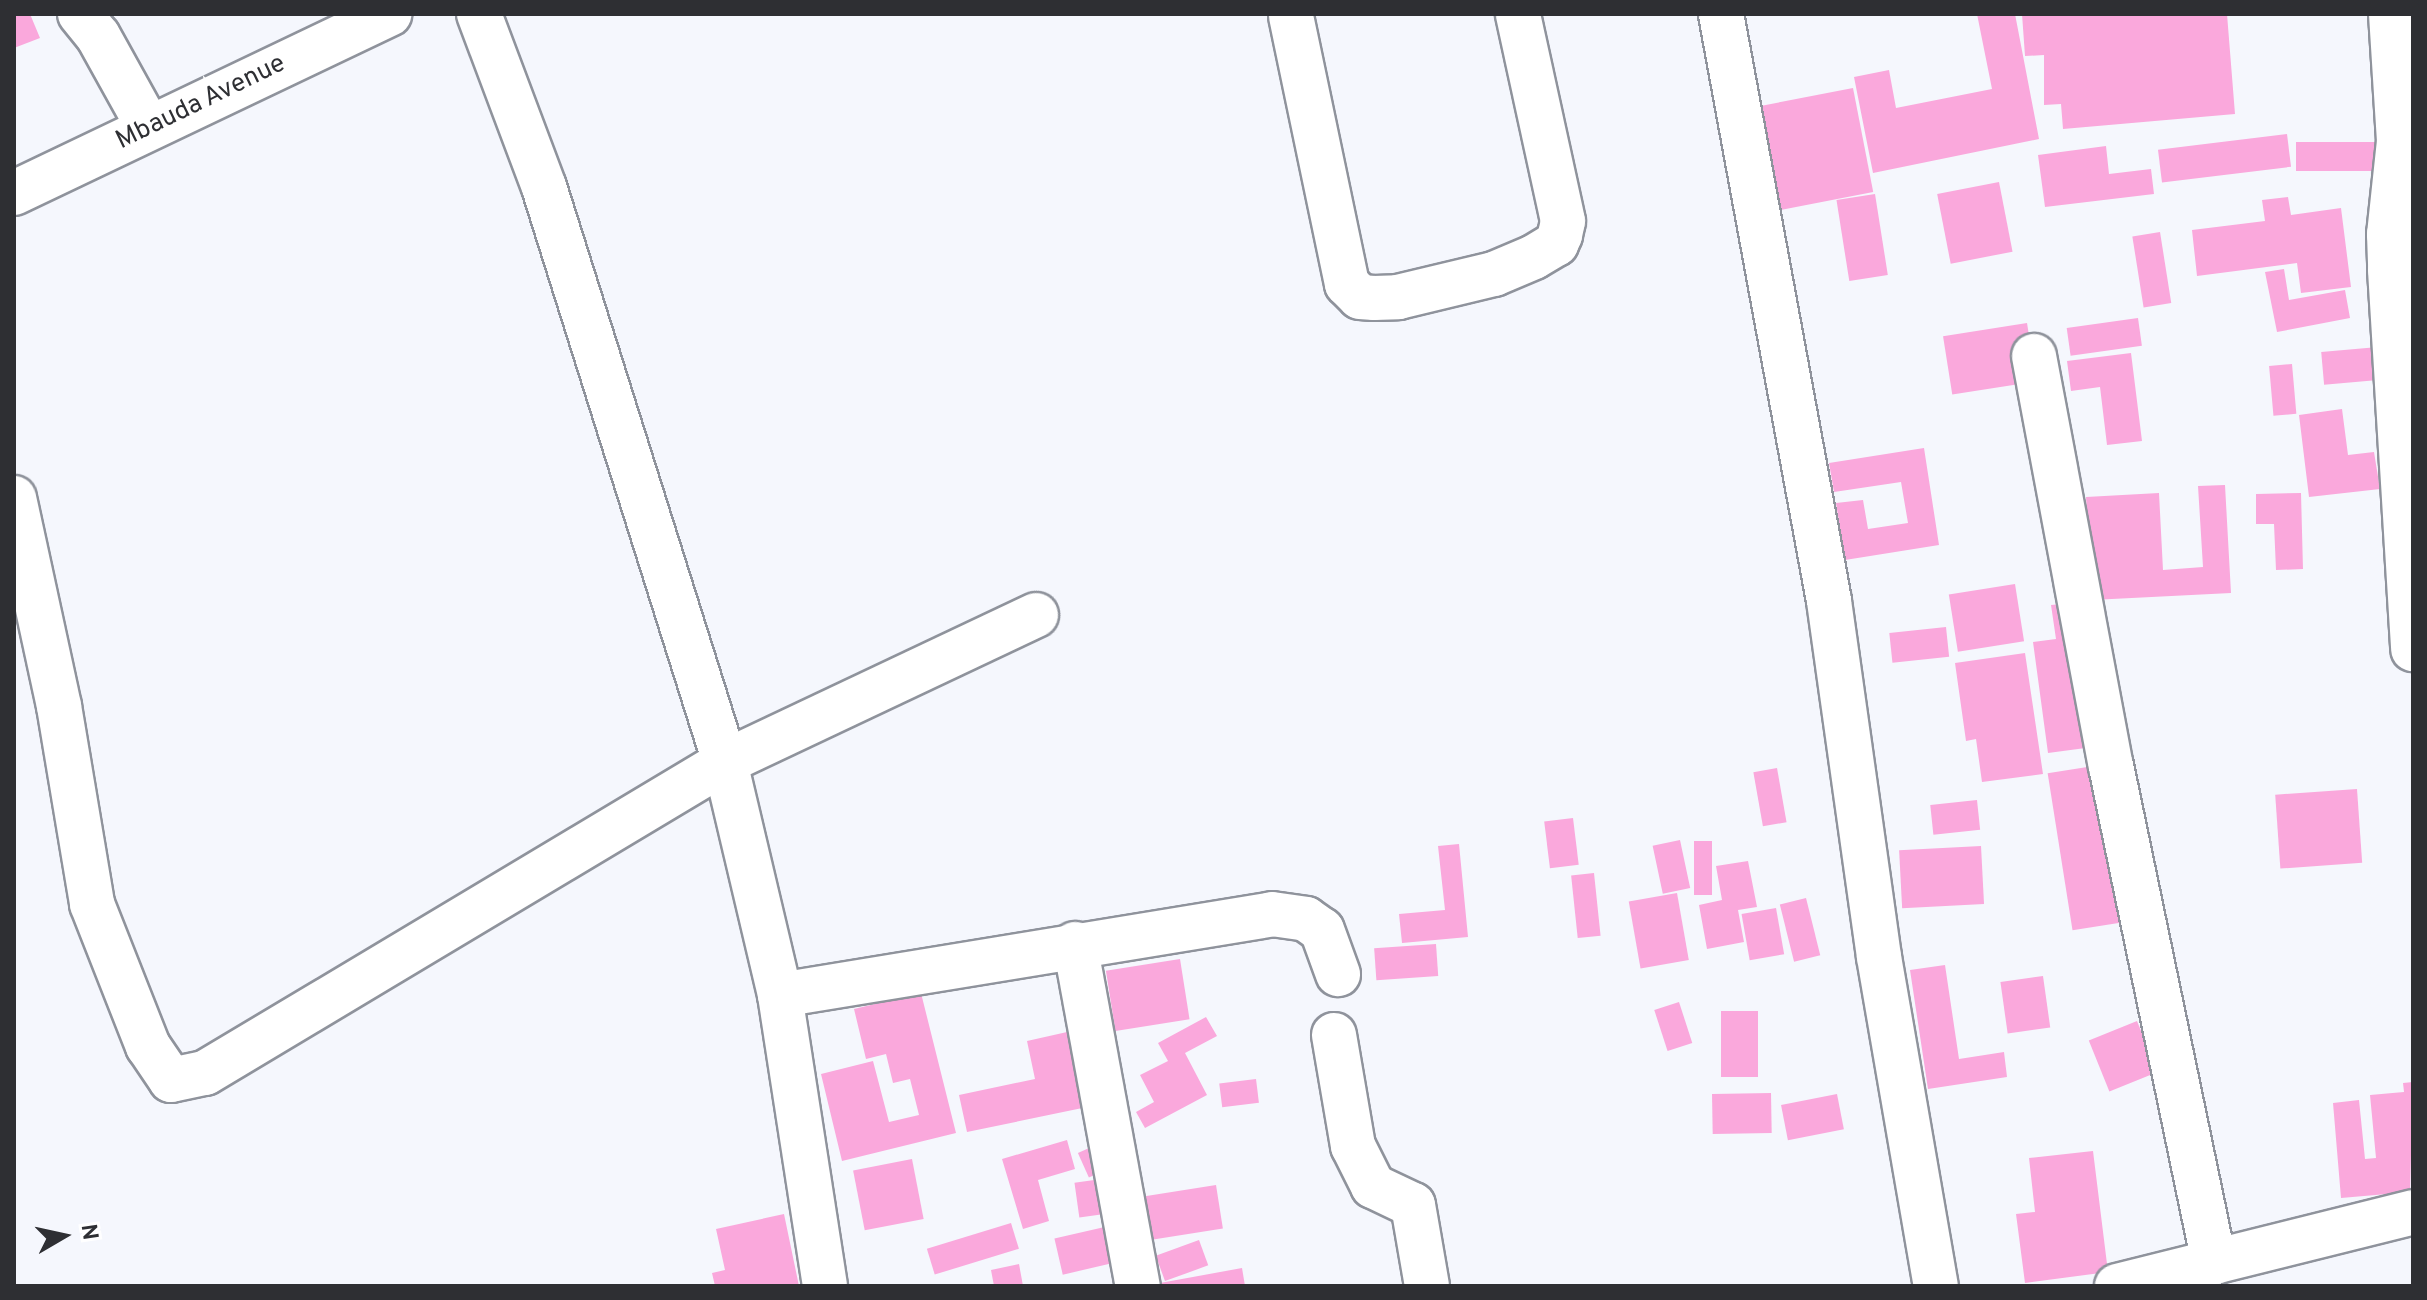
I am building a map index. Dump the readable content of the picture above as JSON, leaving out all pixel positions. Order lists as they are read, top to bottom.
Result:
{
  "streets": {
    "street": ["Mbauda Avenue"]
  },
  "north": "right"
}
